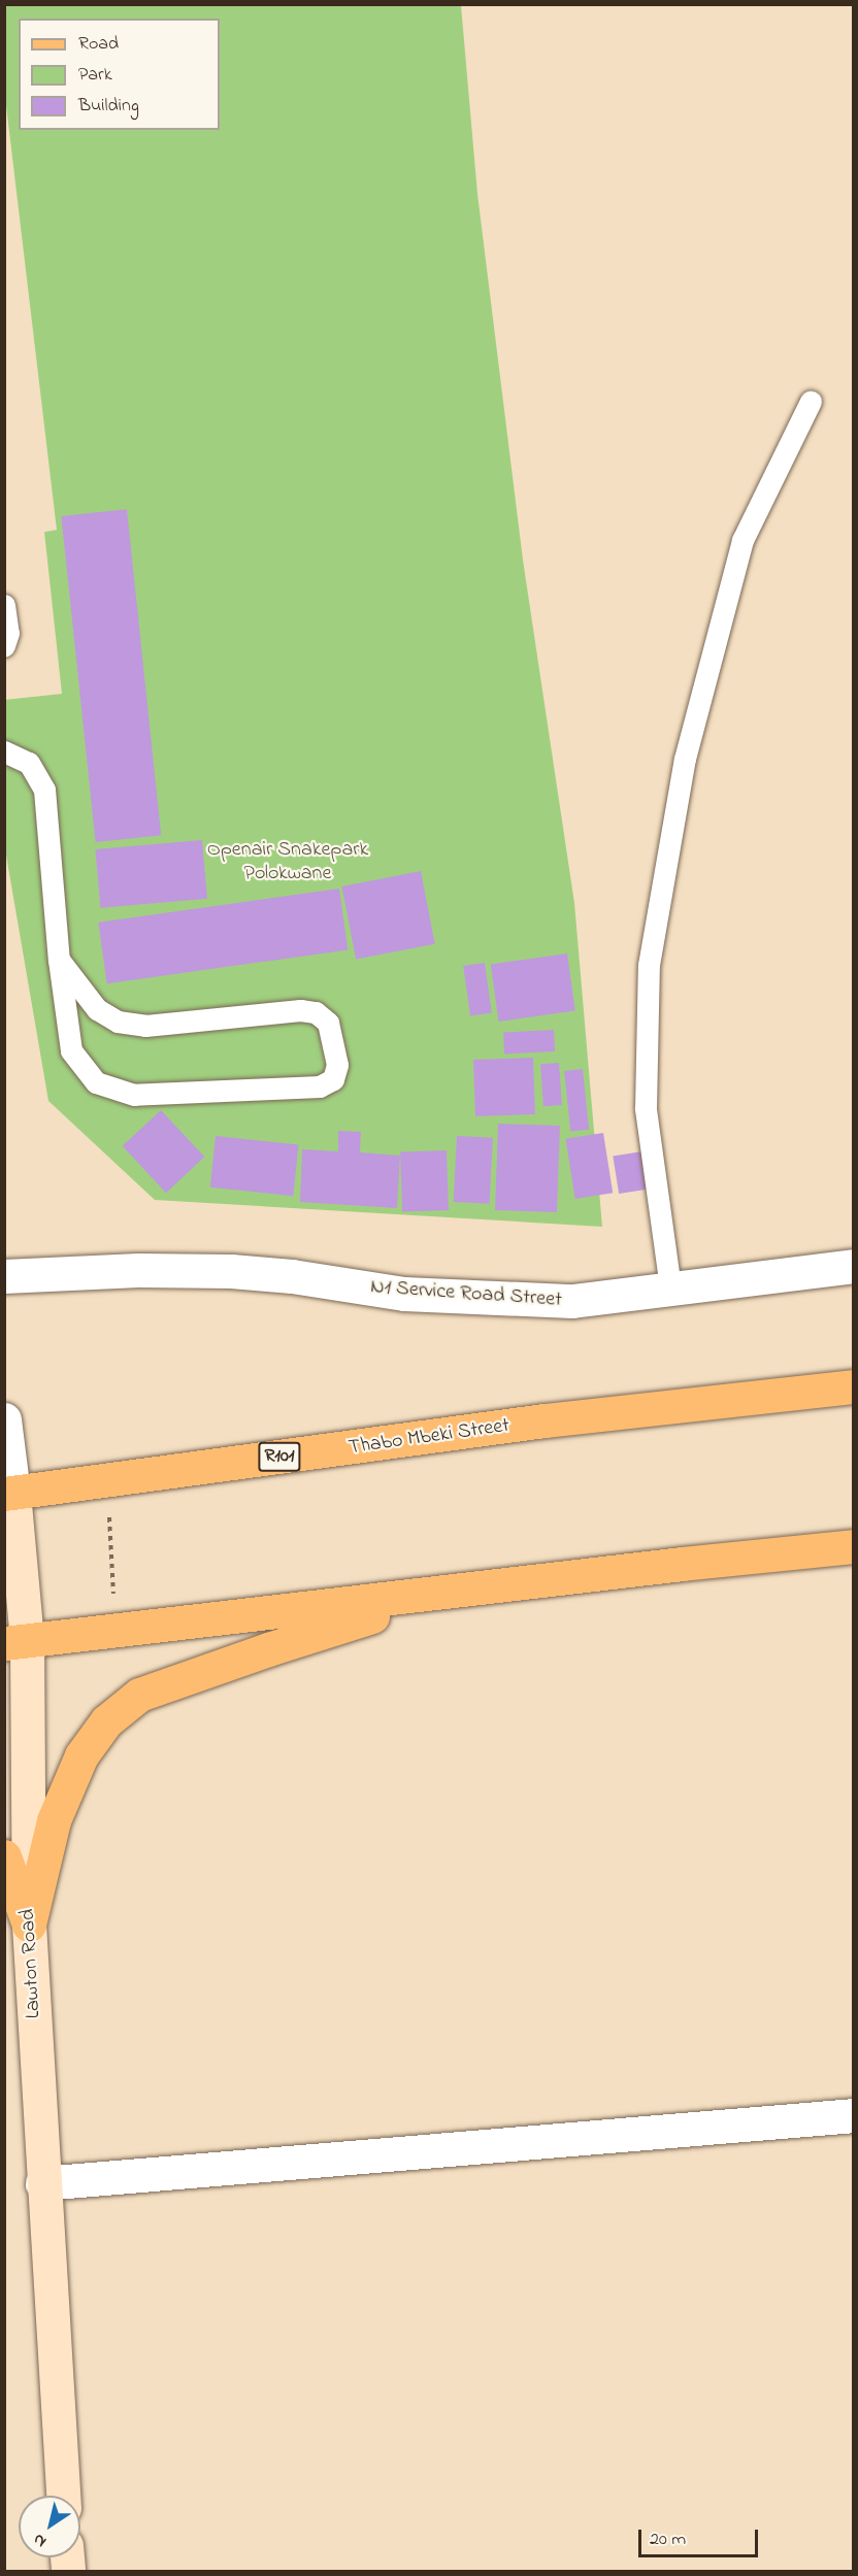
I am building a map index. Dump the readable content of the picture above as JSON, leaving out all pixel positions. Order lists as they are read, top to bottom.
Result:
{
  "streets": {
    "main road": ["Thabo Mbeki Street", "R101"],
    "street": ["N1 Service Road Street", "Lawton Road"]
  },
  "crossings": [
    ["Thabo Mbeki Street", "Lawton Road"]
  ],
  "parks": ["Openair Snakepark Polokwane"],
  "legend": ["Road", "Park", "Building"],
  "scale_bar": "20 m",
  "north": "bottom left"
}
